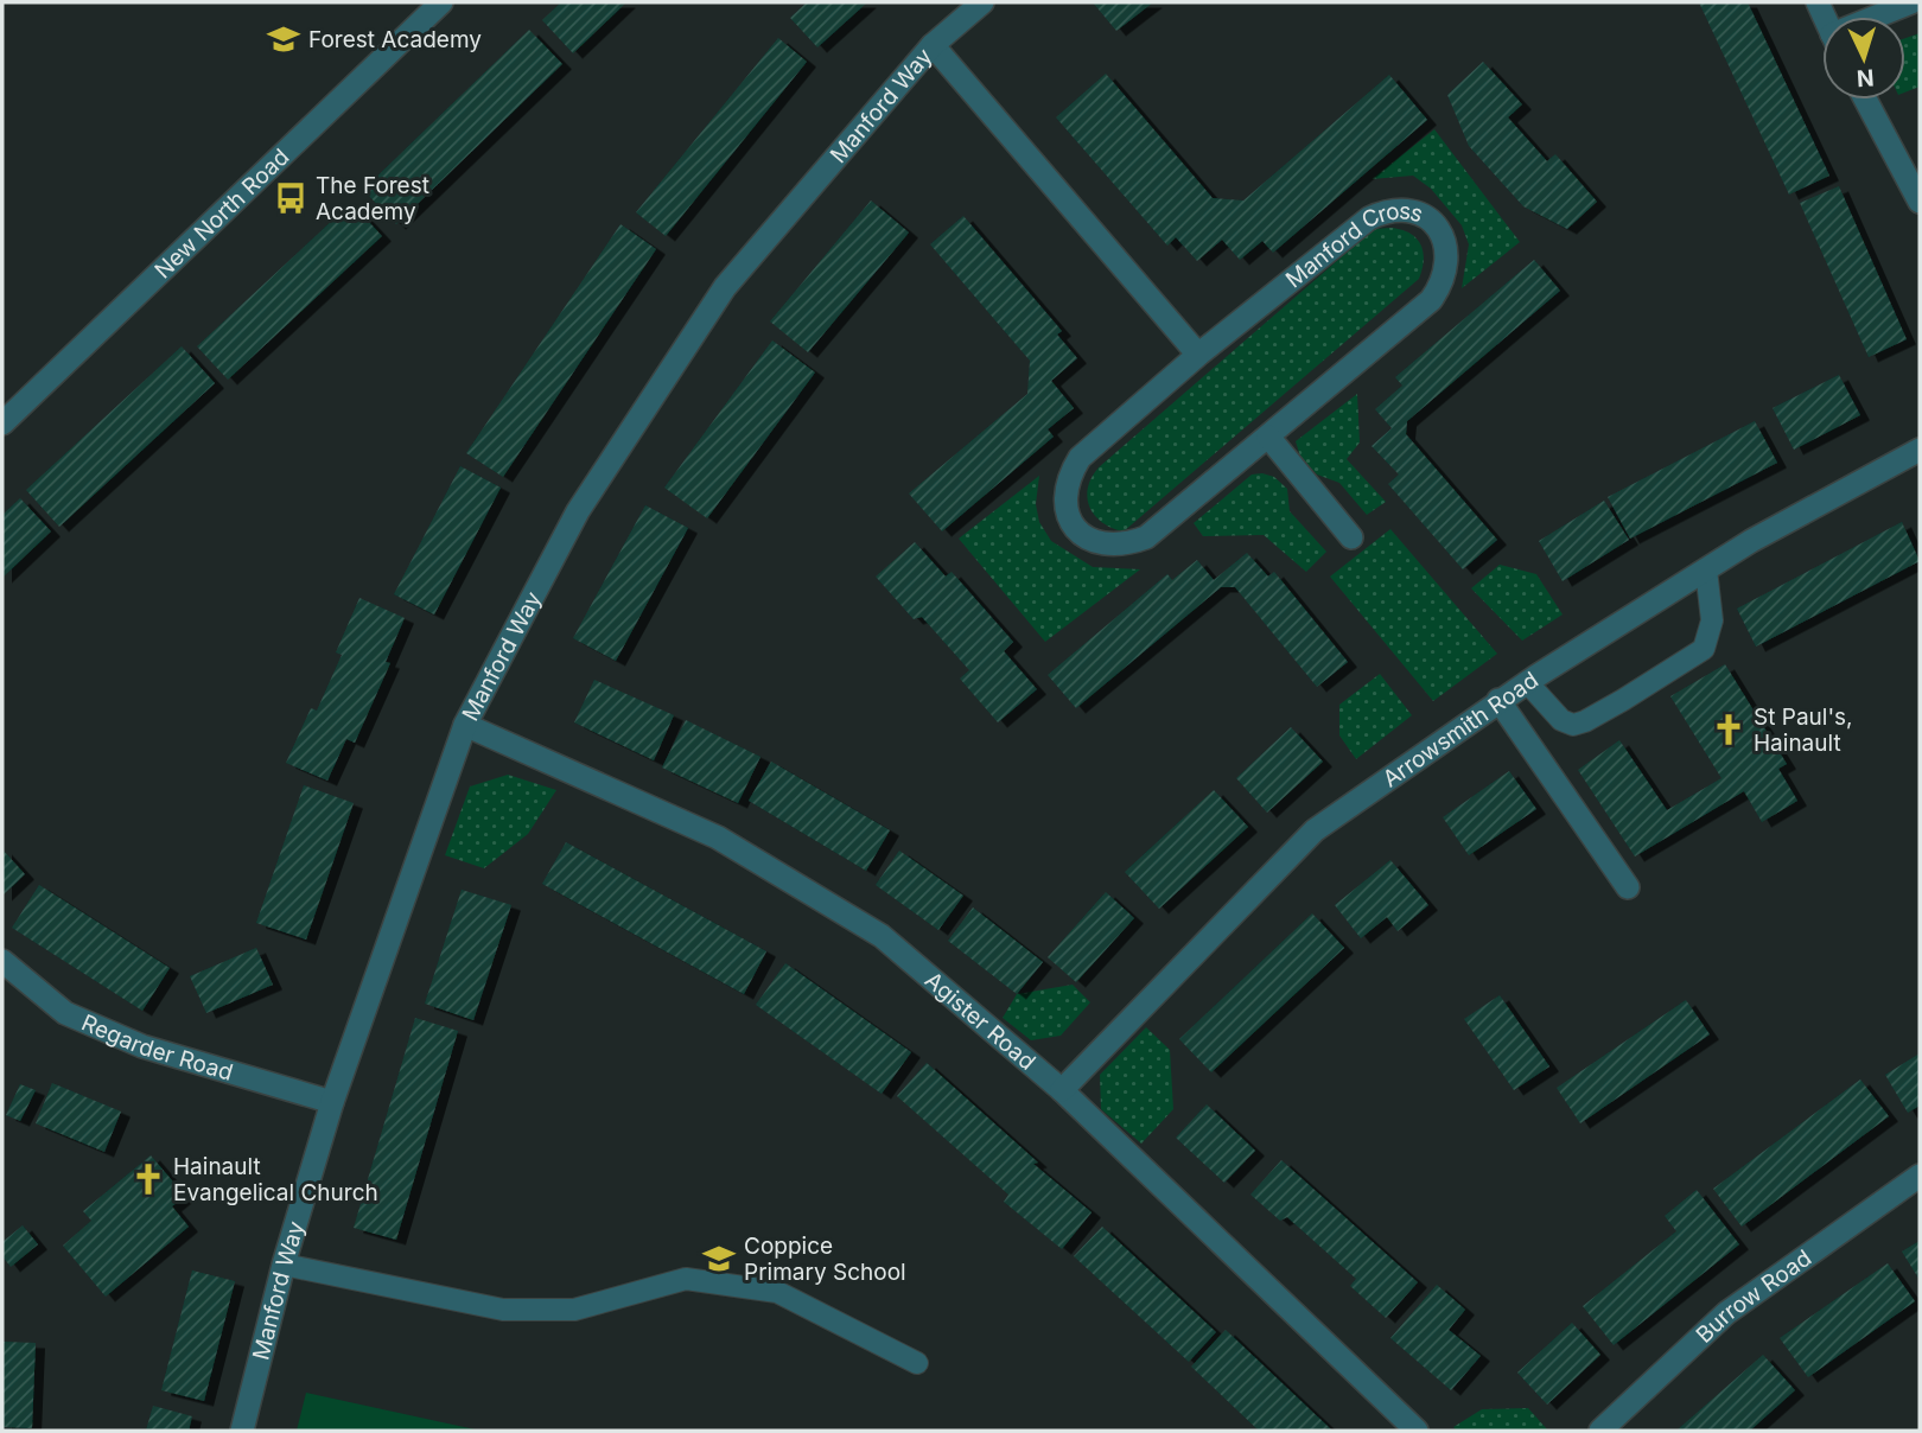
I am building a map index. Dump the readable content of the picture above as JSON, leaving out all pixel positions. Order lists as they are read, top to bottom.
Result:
{
  "streets": {
    "street": [
      "Manford Way",
      "New North Road",
      "Manford Cross",
      "Arrowsmith Road",
      "Agister Road",
      "Regarder Road",
      "Burrow Road"
    ]
  },
  "crossings": [
    ["Manford Way", "Agister Road"],
    ["Manford Way", "Regarder Road"],
    ["Arrowsmith Road", "Agister Road"]
  ],
  "places": {
    "school or university": ["Forest Academy", "Coppice Primary School"],
    "bus stop": ["The Forest Academy"],
    "church": ["St Paul's, Hainault", "Hainault Evangelical Church"]
  },
  "north": "bottom"
}
